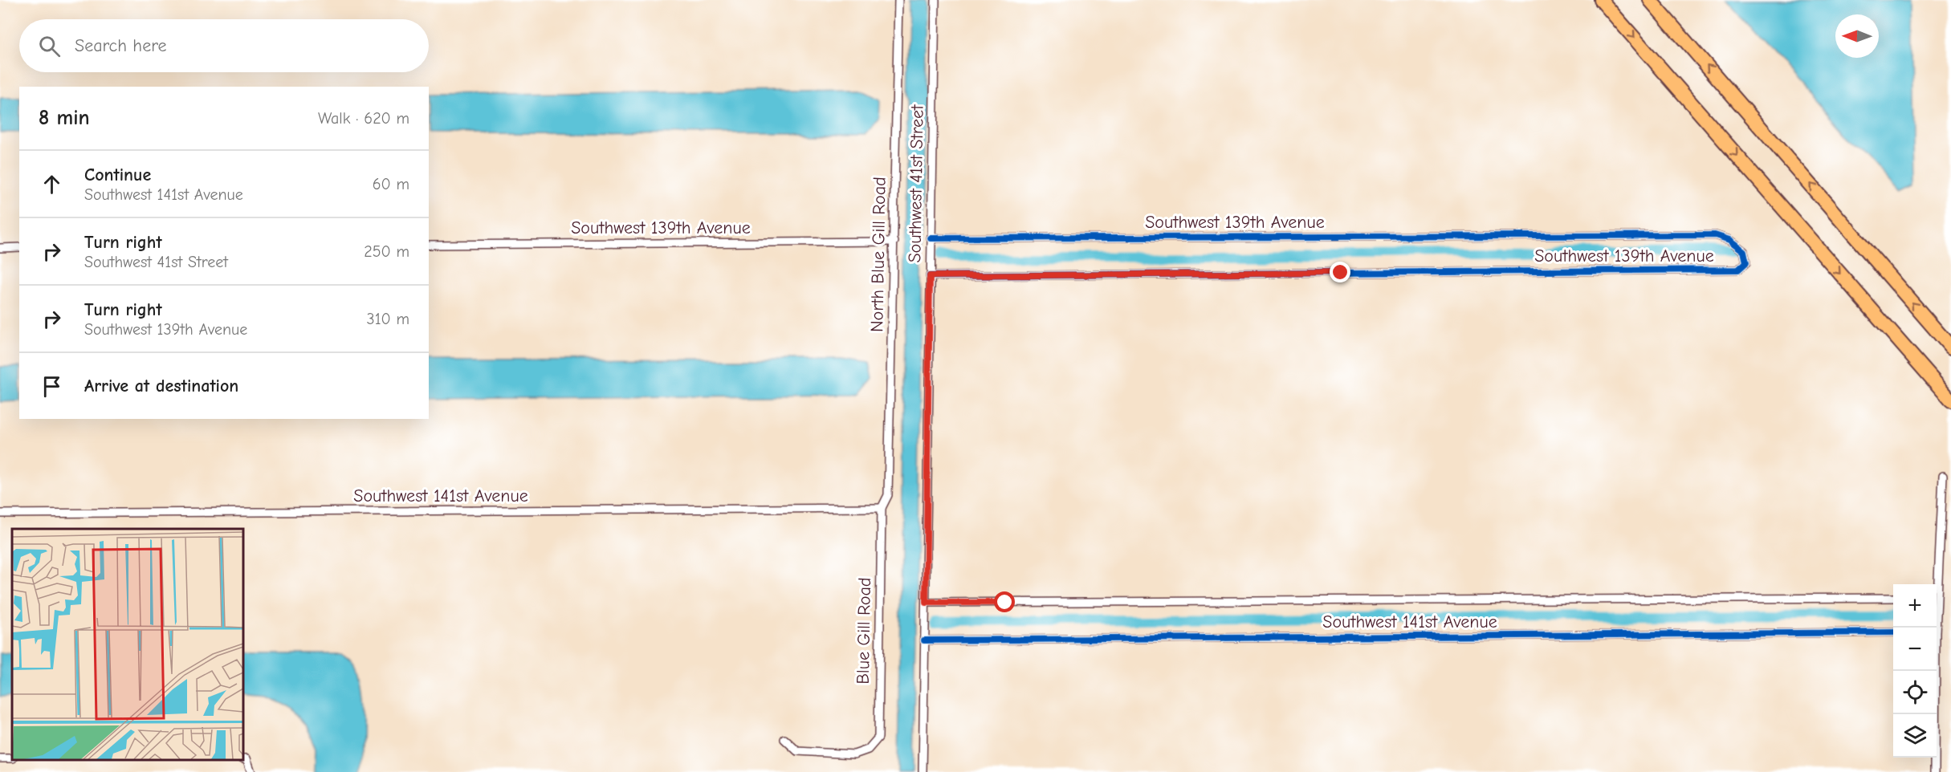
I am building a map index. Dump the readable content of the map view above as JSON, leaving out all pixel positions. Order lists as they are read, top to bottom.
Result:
{
  "streets": {
    "street": [
      "Southwest 41st Street",
      "Southwest 139th Avenue",
      "North Blue Gill Road",
      "Southwest 141st Avenue",
      "Blue Gill Road"
    ]
  },
  "crossings": [
    ["Southwest 41st Street", "Southwest 139th Avenue"],
    ["Southwest 41st Street", "Southwest 141st Avenue"],
    ["Southwest 139th Avenue", "North Blue Gill Road"],
    ["North Blue Gill Road", "Southwest 141st Avenue"],
    ["North Blue Gill Road", "Blue Gill Road"],
    ["Southwest 141st Avenue", "Blue Gill Road"]
  ],
  "north": "left",
  "page": {
    "search": "Search here",
    "heading": ["8 min", "Walk · 620 m"],
    "list": [
      ["Continue", "Southwest 141st Avenue", "60 m"],
      ["Turn right", "Southwest 41st Street", "250 m"],
      ["Turn right", "Southwest 139th Avenue", "310 m"],
      "Arrive at destination"
    ],
    "map_buttons": ["+", "−"]
  }
}
